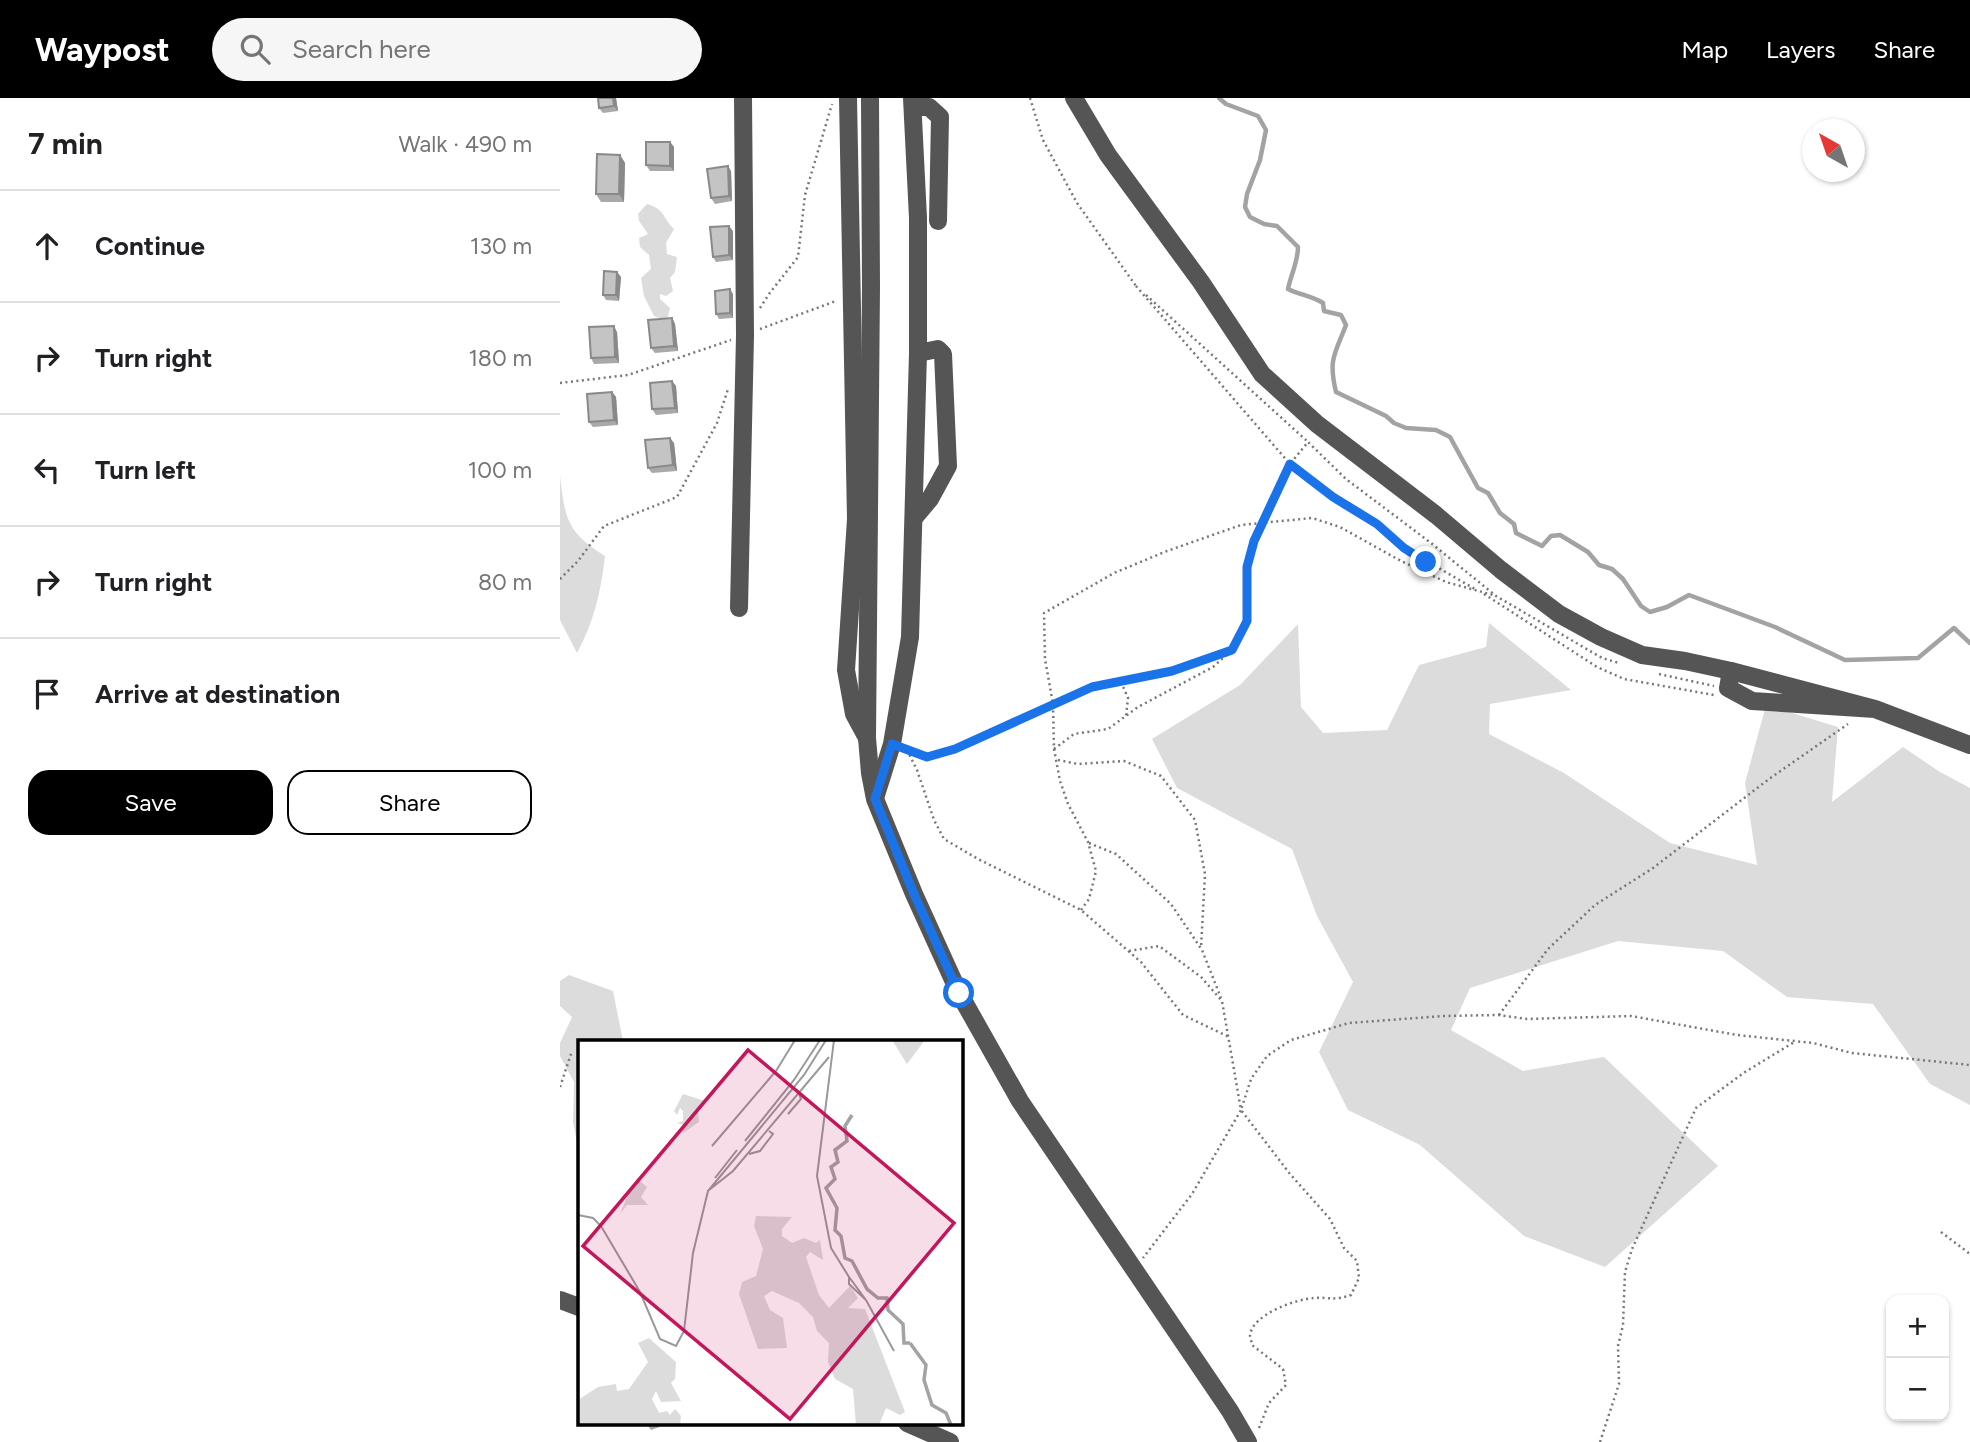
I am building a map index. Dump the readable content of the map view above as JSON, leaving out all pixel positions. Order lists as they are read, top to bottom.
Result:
{
  "north": "top left",
  "page": {
    "header": "Waypost",
    "search": "Search here",
    "nav": ["Map", "Layers", "Share"],
    "heading": ["7 min", "Walk · 490 m"],
    "list": [
      ["Continue", "130 m"],
      ["Turn right", "180 m"],
      ["Turn left", "100 m"],
      ["Turn right", "80 m"],
      "Arrive at destination"
    ],
    "buttons": ["Save", "Share"],
    "map_buttons": ["+", "−"]
  }
}
